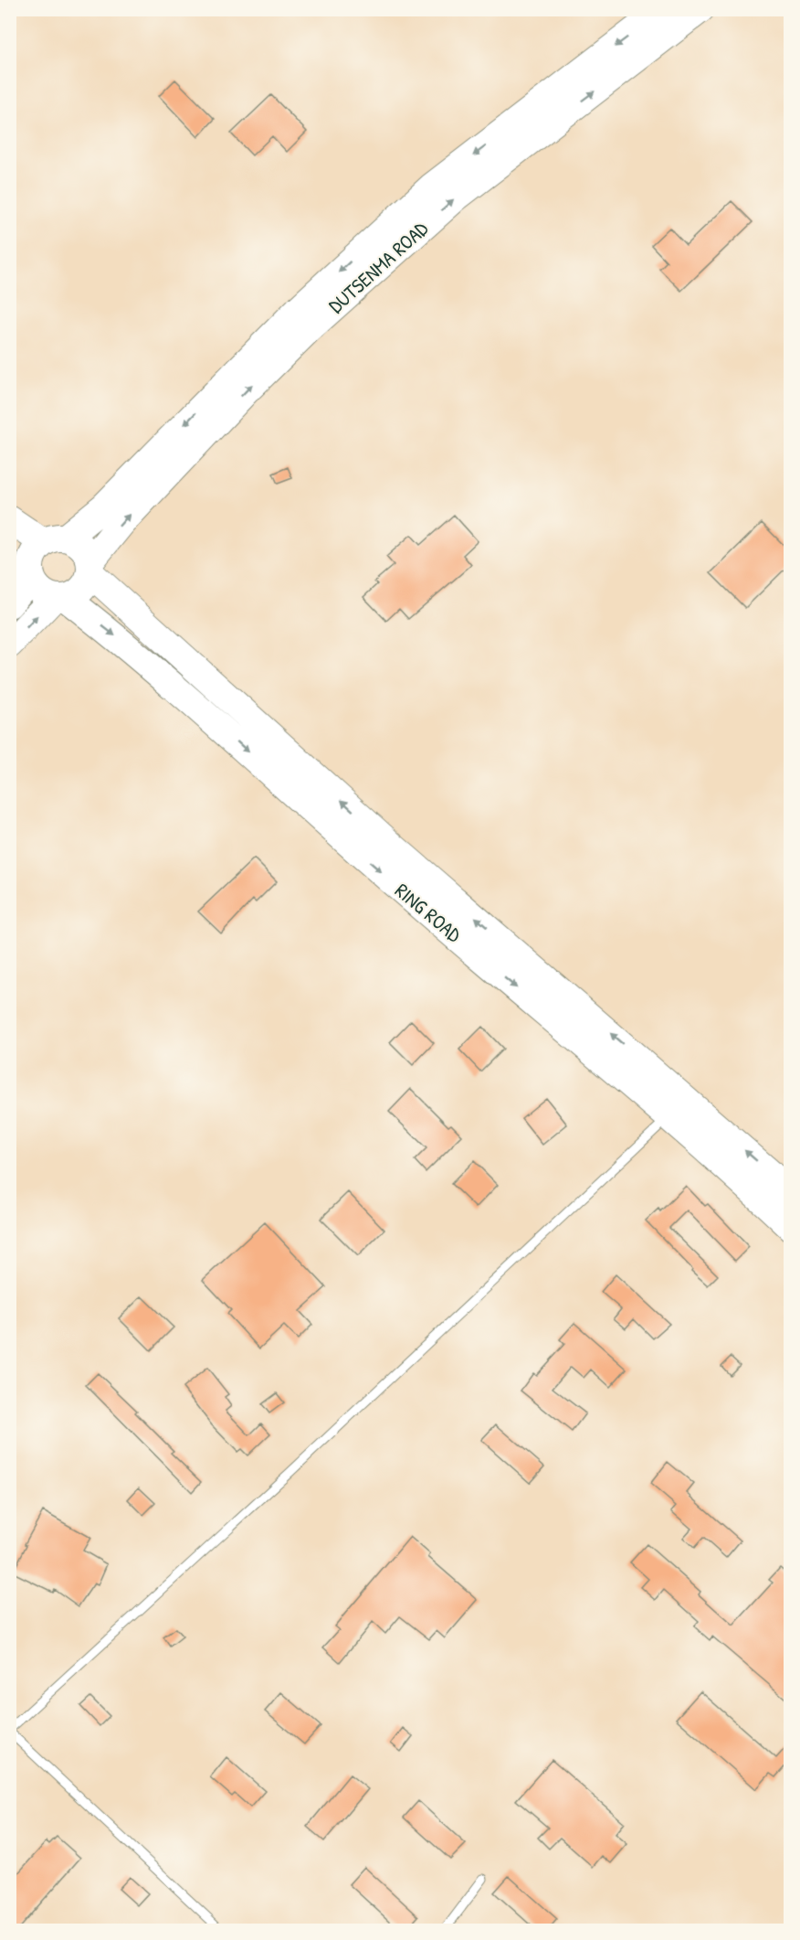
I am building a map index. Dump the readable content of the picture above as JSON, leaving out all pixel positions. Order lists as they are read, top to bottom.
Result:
{
  "streets": {
    "main road": ["DUTSENMA ROAD", "RING ROAD"]
  },
  "crossings": [
    ["DUTSENMA ROAD", "RING ROAD"]
  ]
}
